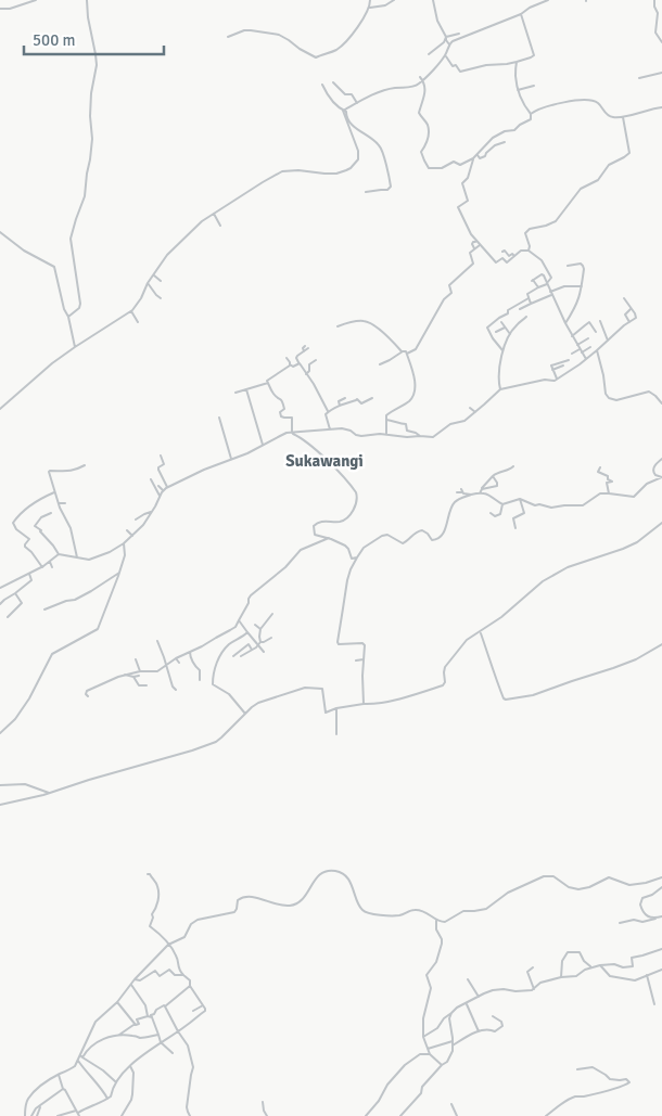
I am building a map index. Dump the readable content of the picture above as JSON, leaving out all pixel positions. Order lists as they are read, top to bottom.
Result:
{
  "districts": ["Sukawangi"],
  "scale_bar": "500 m"
}
